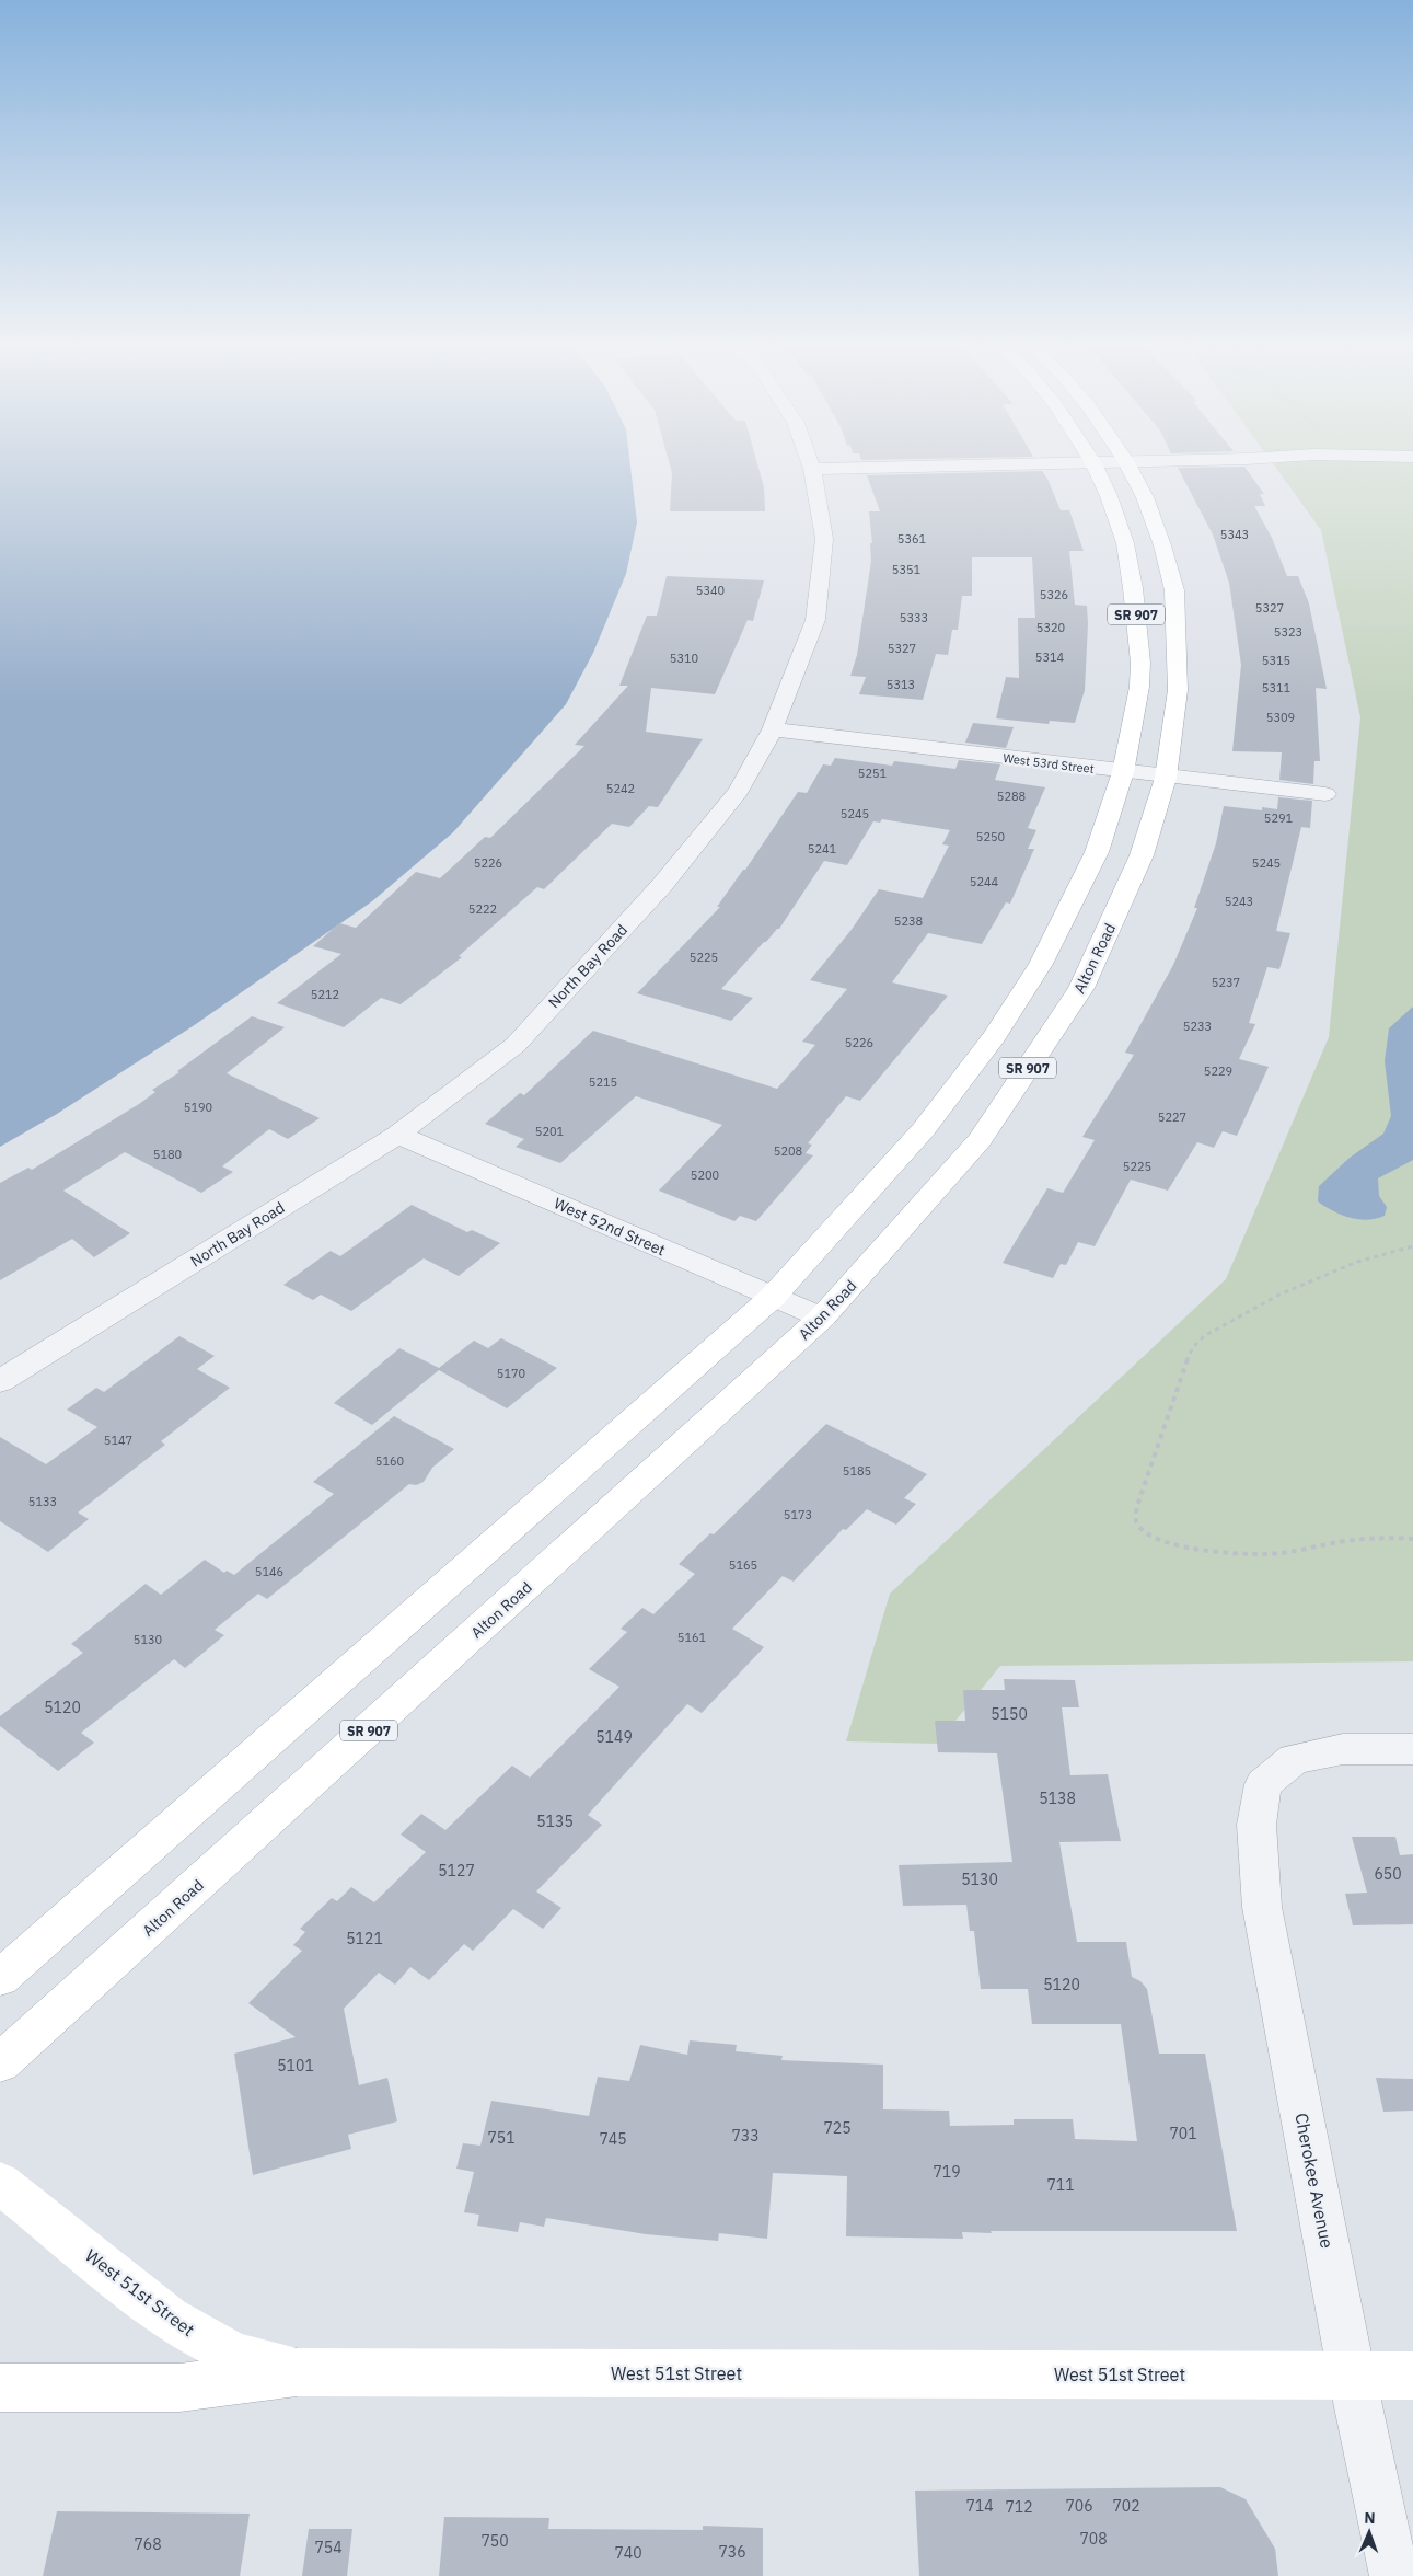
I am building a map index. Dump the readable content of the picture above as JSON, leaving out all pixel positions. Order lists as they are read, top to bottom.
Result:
{
  "streets": {
    "main road": ["SR 907", "Alton Road", "West 51st Street"],
    "street": [
      "West 53rd Street",
      "North Bay Road",
      "West 52nd Street",
      "Cherokee Avenue"
    ]
  },
  "crossings": [
    ["SR 907", "West 53rd Street"],
    ["SR 907", "West 52nd Street"],
    ["West 53rd Street", "Alton Road"],
    ["West 53rd Street", "North Bay Road"],
    ["Alton Road", "West 52nd Street"],
    ["North Bay Road", "West 52nd Street"],
    ["Cherokee Avenue", "West 51st Street"]
  ],
  "house_numbers": [
    "5343",
    "5361",
    "5351",
    "5340",
    "5326",
    "5327",
    "5333",
    "5320",
    "5323",
    "5327",
    "5314",
    "5310",
    "5315",
    "5313",
    "5311",
    "5309",
    "5251",
    "5242",
    "5288",
    "5245",
    "5291",
    "5250",
    "5241",
    "5226",
    "5245",
    "5244",
    "5243",
    "5222",
    "5238",
    "5225",
    "5237",
    "5212",
    "5233",
    "5226",
    "5229",
    "5215",
    "5190",
    "5227",
    "5201",
    "5208",
    "5180",
    "5225",
    "5200",
    "5170",
    "5147",
    "5160",
    "5185",
    "5133",
    "5173",
    "5165",
    "5146",
    "5161",
    "5130",
    "5120",
    "5150",
    "5149",
    "5138",
    "5135",
    "5127",
    "650",
    "5130",
    "5121",
    "5120",
    "5101",
    "725",
    "701",
    "733",
    "751",
    "745",
    "719",
    "711",
    "714",
    "706",
    "702",
    "712",
    "708",
    "750",
    "768",
    "754",
    "736",
    "740"
  ],
  "north": "top"
}
